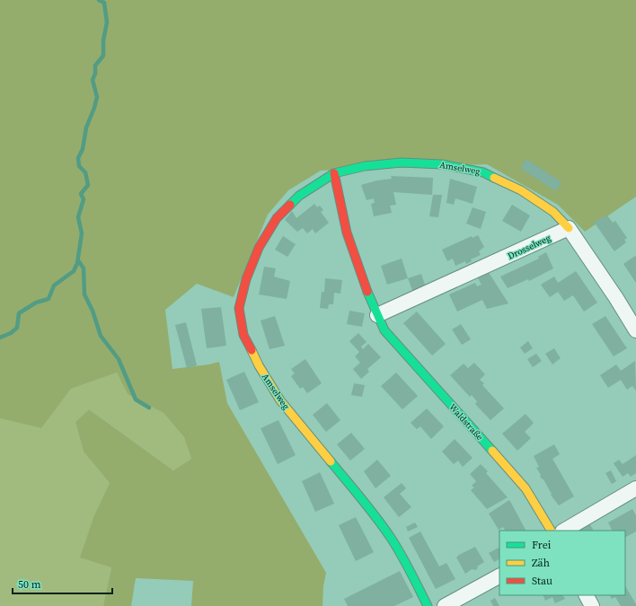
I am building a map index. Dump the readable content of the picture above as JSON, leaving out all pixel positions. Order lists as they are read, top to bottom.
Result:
{
  "streets": {
    "street": ["Amselweg", "Drosselweg", "Waldstraße"]
  },
  "crossings": [
    ["Amselweg", "Drosselweg"],
    ["Drosselweg", "Waldstraße"]
  ],
  "legend": ["Frei", "Zäh", "Stau"],
  "scale_bar": "50 m"
}
